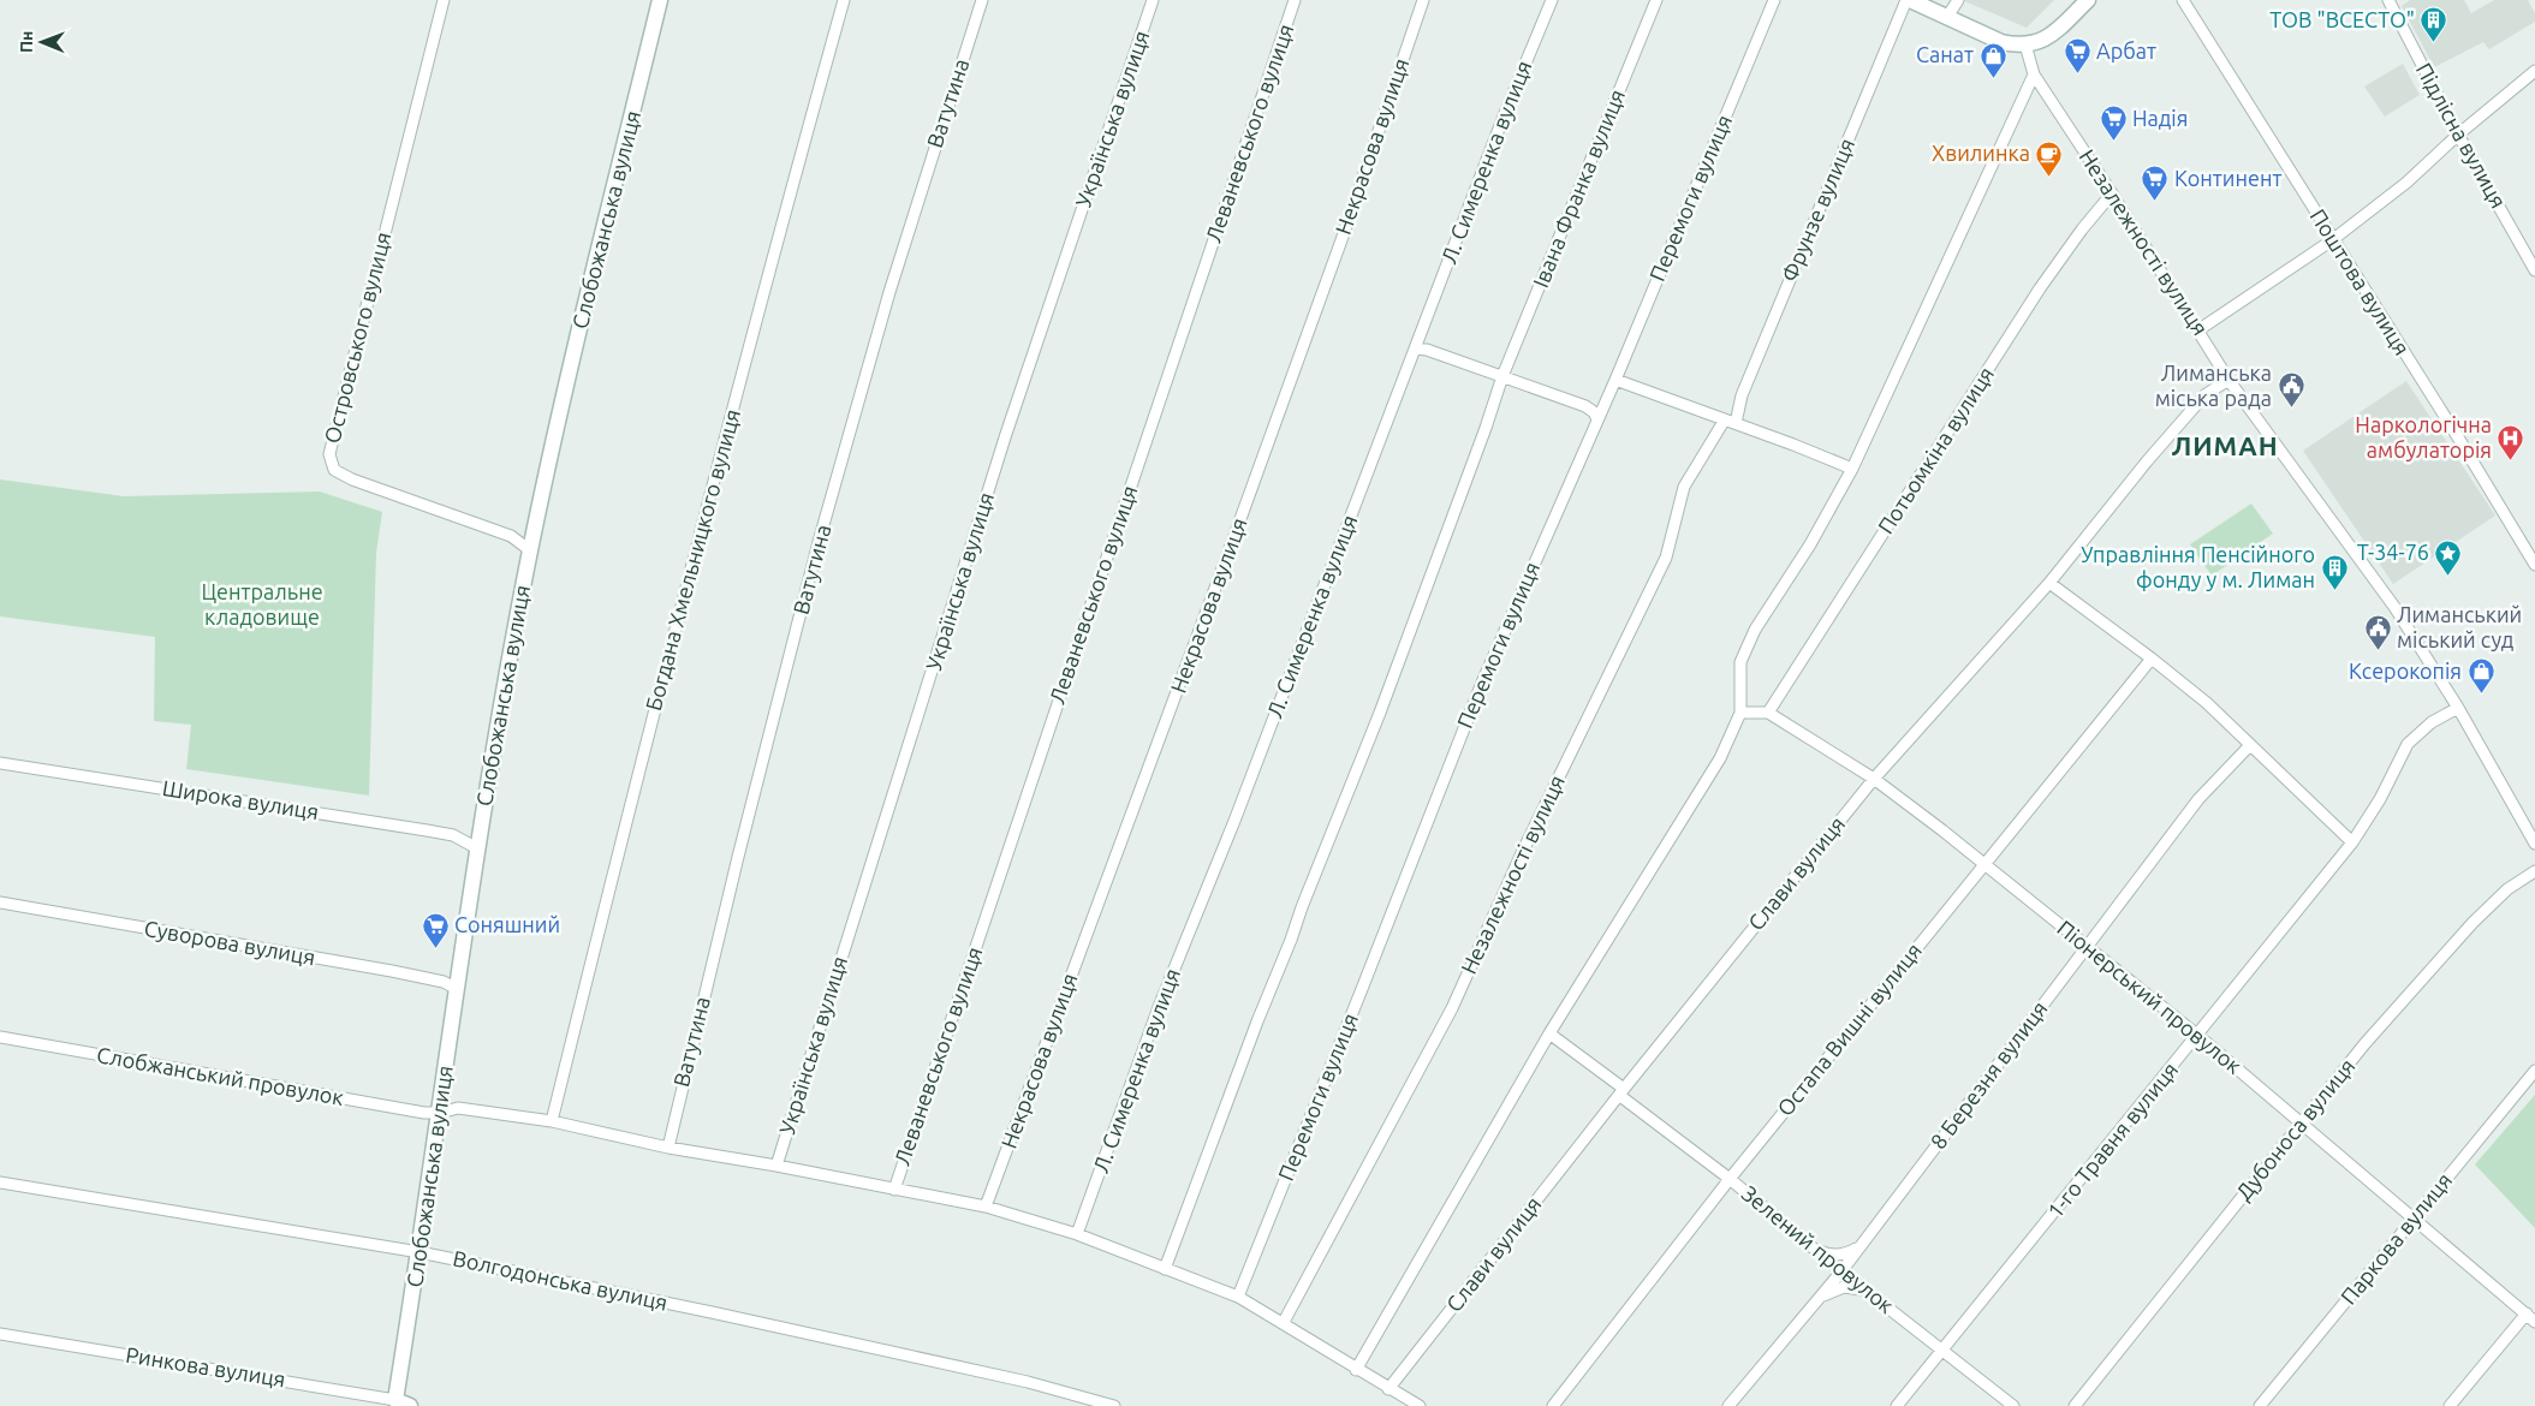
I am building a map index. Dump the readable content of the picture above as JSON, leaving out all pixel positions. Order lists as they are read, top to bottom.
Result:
{
  "streets": {
    "main road": ["Слобожанська вулиця", "Ринкова вулиця"],
    "street": [
      "Ватутина",
      "Українська вулиця",
      "Леваневського вулиця",
      "Підлісна вулиця",
      "Некрасова вулиця",
      "Л. Симеренка вулиця",
      "Івана Франка вулиця",
      "Перемоги вулиця",
      "Фрунзе вулиця",
      "Незалежності вулиця",
      "Поштова вулиця",
      "Островського вулиця",
      "Потьомкіна вулиця",
      "Богдана Хмельницкого вулиця",
      "Широка вулиця",
      "Слави вулиця",
      "Суворова вулиця",
      "Піонерський провулок",
      "Остапа Вишні вулиця",
      "8 Березня вулиця",
      "Слобжанський провулок",
      "Дубоноса вулиця",
      "1-го Травня вулиця",
      "Паркова вулиця",
      "Зелений провулок",
      "Волгодонська вулиця"
    ]
  },
  "crossings": [
    ["Ватутина", "Слобжанський провулок"],
    ["Українська вулиця", "Слобжанський провулок"],
    ["Леваневського вулиця", "Слобжанський провулок"],
    ["Некрасова вулиця", "Слобжанський провулок"],
    ["Л. Симеренка вулиця", "Слобжанський провулок"],
    ["Івана Франка вулиця", "Слобжанський провулок"],
    ["Перемоги вулиця", "Слобжанський провулок"],
    ["Фрунзе вулиця", "Незалежності вулиця"],
    ["Слобожанська вулиця", "Островського вулиця"],
    ["Слобожанська вулиця", "Широка вулиця"],
    ["Слобожанська вулиця", "Суворова вулиця"],
    ["Слобожанська вулиця", "Слобжанський провулок"],
    ["Слобожанська вулиця", "Волгодонська вулиця"],
    ["Слобожанська вулиця", "Ринкова вулиця"],
    ["Незалежності вулиця", "Потьомкіна вулиця"],
    ["Незалежності вулиця", "Слави вулиця"],
    ["Незалежності вулиця", "Слобжанський провулок"],
    ["Незалежності вулиця", "1-го Травня вулиця"],
    ["Потьомкіна вулиця", "Піонерський провулок"],
    ["Богдана Хмельницкого вулиця", "Слобжанський провулок"],
    ["Слави вулиця", "Піонерський провулок"],
    ["Слави вулиця", "Слобжанський провулок"],
    ["Слави вулиця", "Зелений провулок"],
    ["Піонерський провулок", "Остапа Вишні вулиця"],
    ["Піонерський провулок", "8 Березня вулиця"],
    ["Піонерський провулок", "Дубоноса вулиця"],
    ["Піонерський провулок", "1-го Травня вулиця"],
    ["Піонерський провулок", "Паркова вулиця"],
    ["Остапа Вишні вулиця", "Зелений провулок"],
    ["8 Березня вулиця", "Зелений провулок"],
    ["1-го Травня вулиця", "Зелений провулок"]
  ],
  "districts": ["ЛИМАН"],
  "parks": ["Центральне кладовище"],
  "places": {
    "building": ["ТОВ \"ВСЕСТО\"", "Управління Пенсійного фонду у м. Лиман"],
    "supermarket": [
      "Арбат",
      "Надiя",
      "Континент",
      "Соняшний"
    ],
    "shop": ["Санат", "Ксерокопія"],
    "cafe": ["Хвилинка"],
    "public building": ["Лиманська міська рада", "Лиманський міський суд"],
    "hospital": ["Наркологічна амбулаторія"],
    "place": ["Т-34-76"]
  },
  "north": "left"
}
